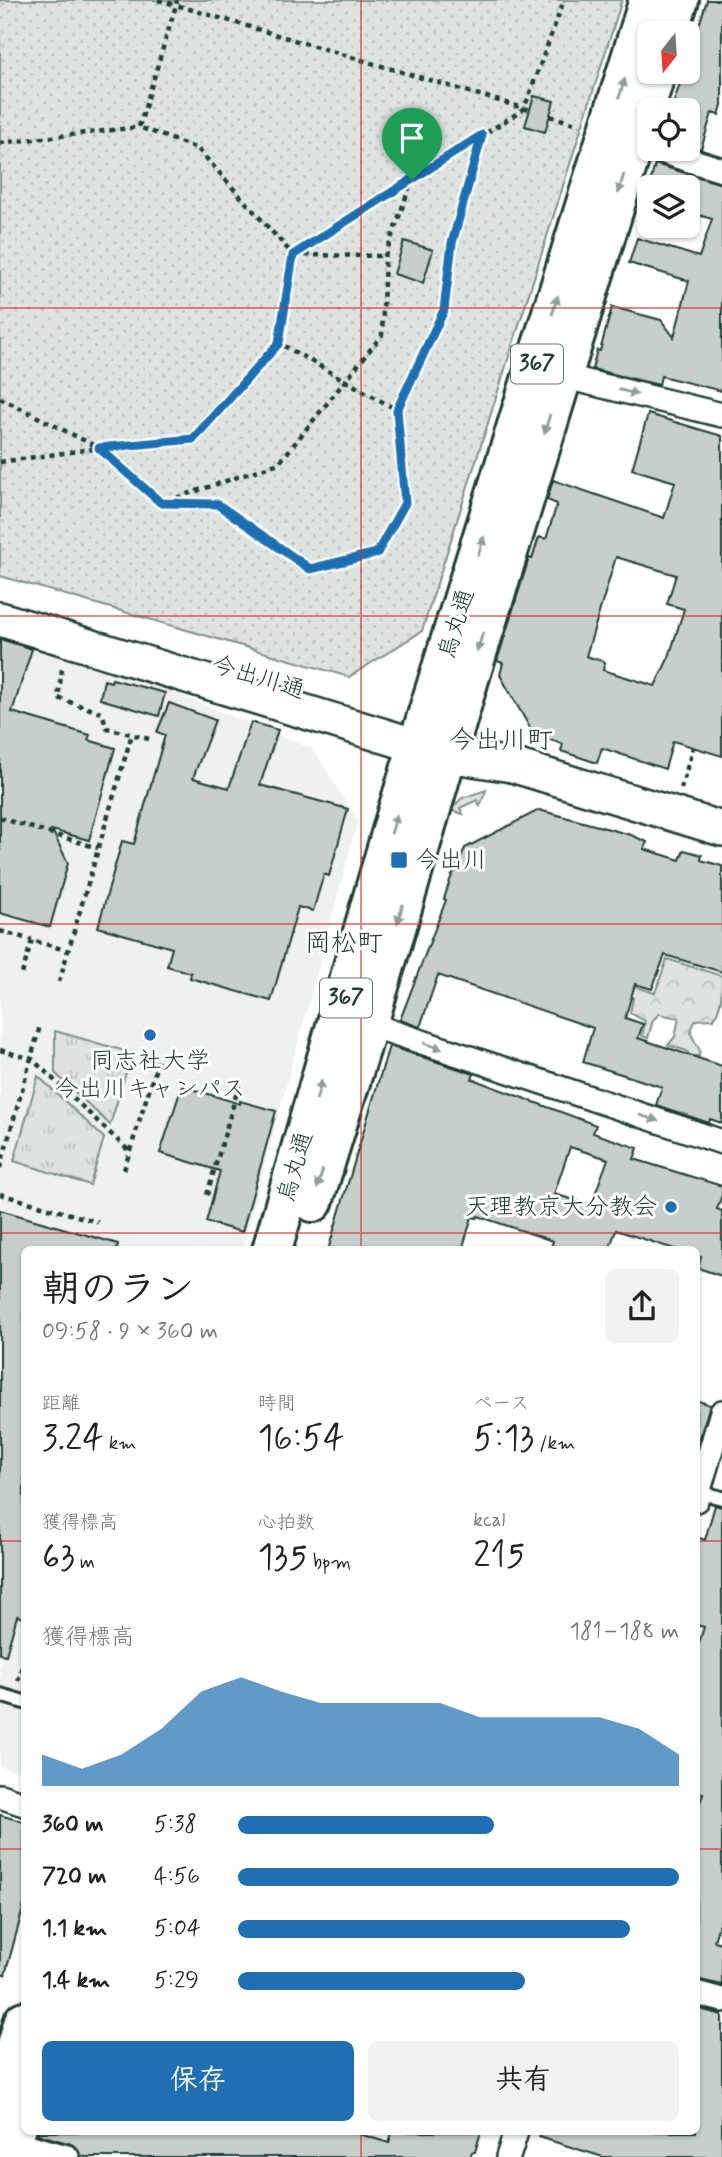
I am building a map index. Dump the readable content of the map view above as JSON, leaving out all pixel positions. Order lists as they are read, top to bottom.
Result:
{
  "streets": {
    "highway": ["367", "烏丸通"],
    "main road": ["今出川通"]
  },
  "crossings": [
    ["烏丸通", "今出川通"]
  ],
  "districts": ["今出川町", "岡松町"],
  "places": {
    "transit": ["今出川"],
    "other": ["同志社大学 今出川キャンパス", "天理教京大分教会"]
  },
  "north": "bottom",
  "page": {
    "heading": ["朝のラン", "09:58 · 9 × 360 m"],
    "stats": [
      ["距離", "3.24 km"],
      ["時間", "16:54"],
      ["ペース", "5:13 /km"],
      ["獲得標高", "63 m"],
      ["心拍数", "135 bpm"],
      ["kcal", "215"]
    ],
    "chart": ["獲得標高", "181–188 m"],
    "list": [
      {
        "name": "360 m",
        "note": "5:38"
      },
      {
        "name": "720 m",
        "note": "4:56"
      },
      {
        "name": "1.1 km",
        "note": "5:04"
      },
      {
        "name": "1.4 km",
        "note": "5:29"
      }
    ],
    "buttons": ["保存", "共有"]
  }
}
